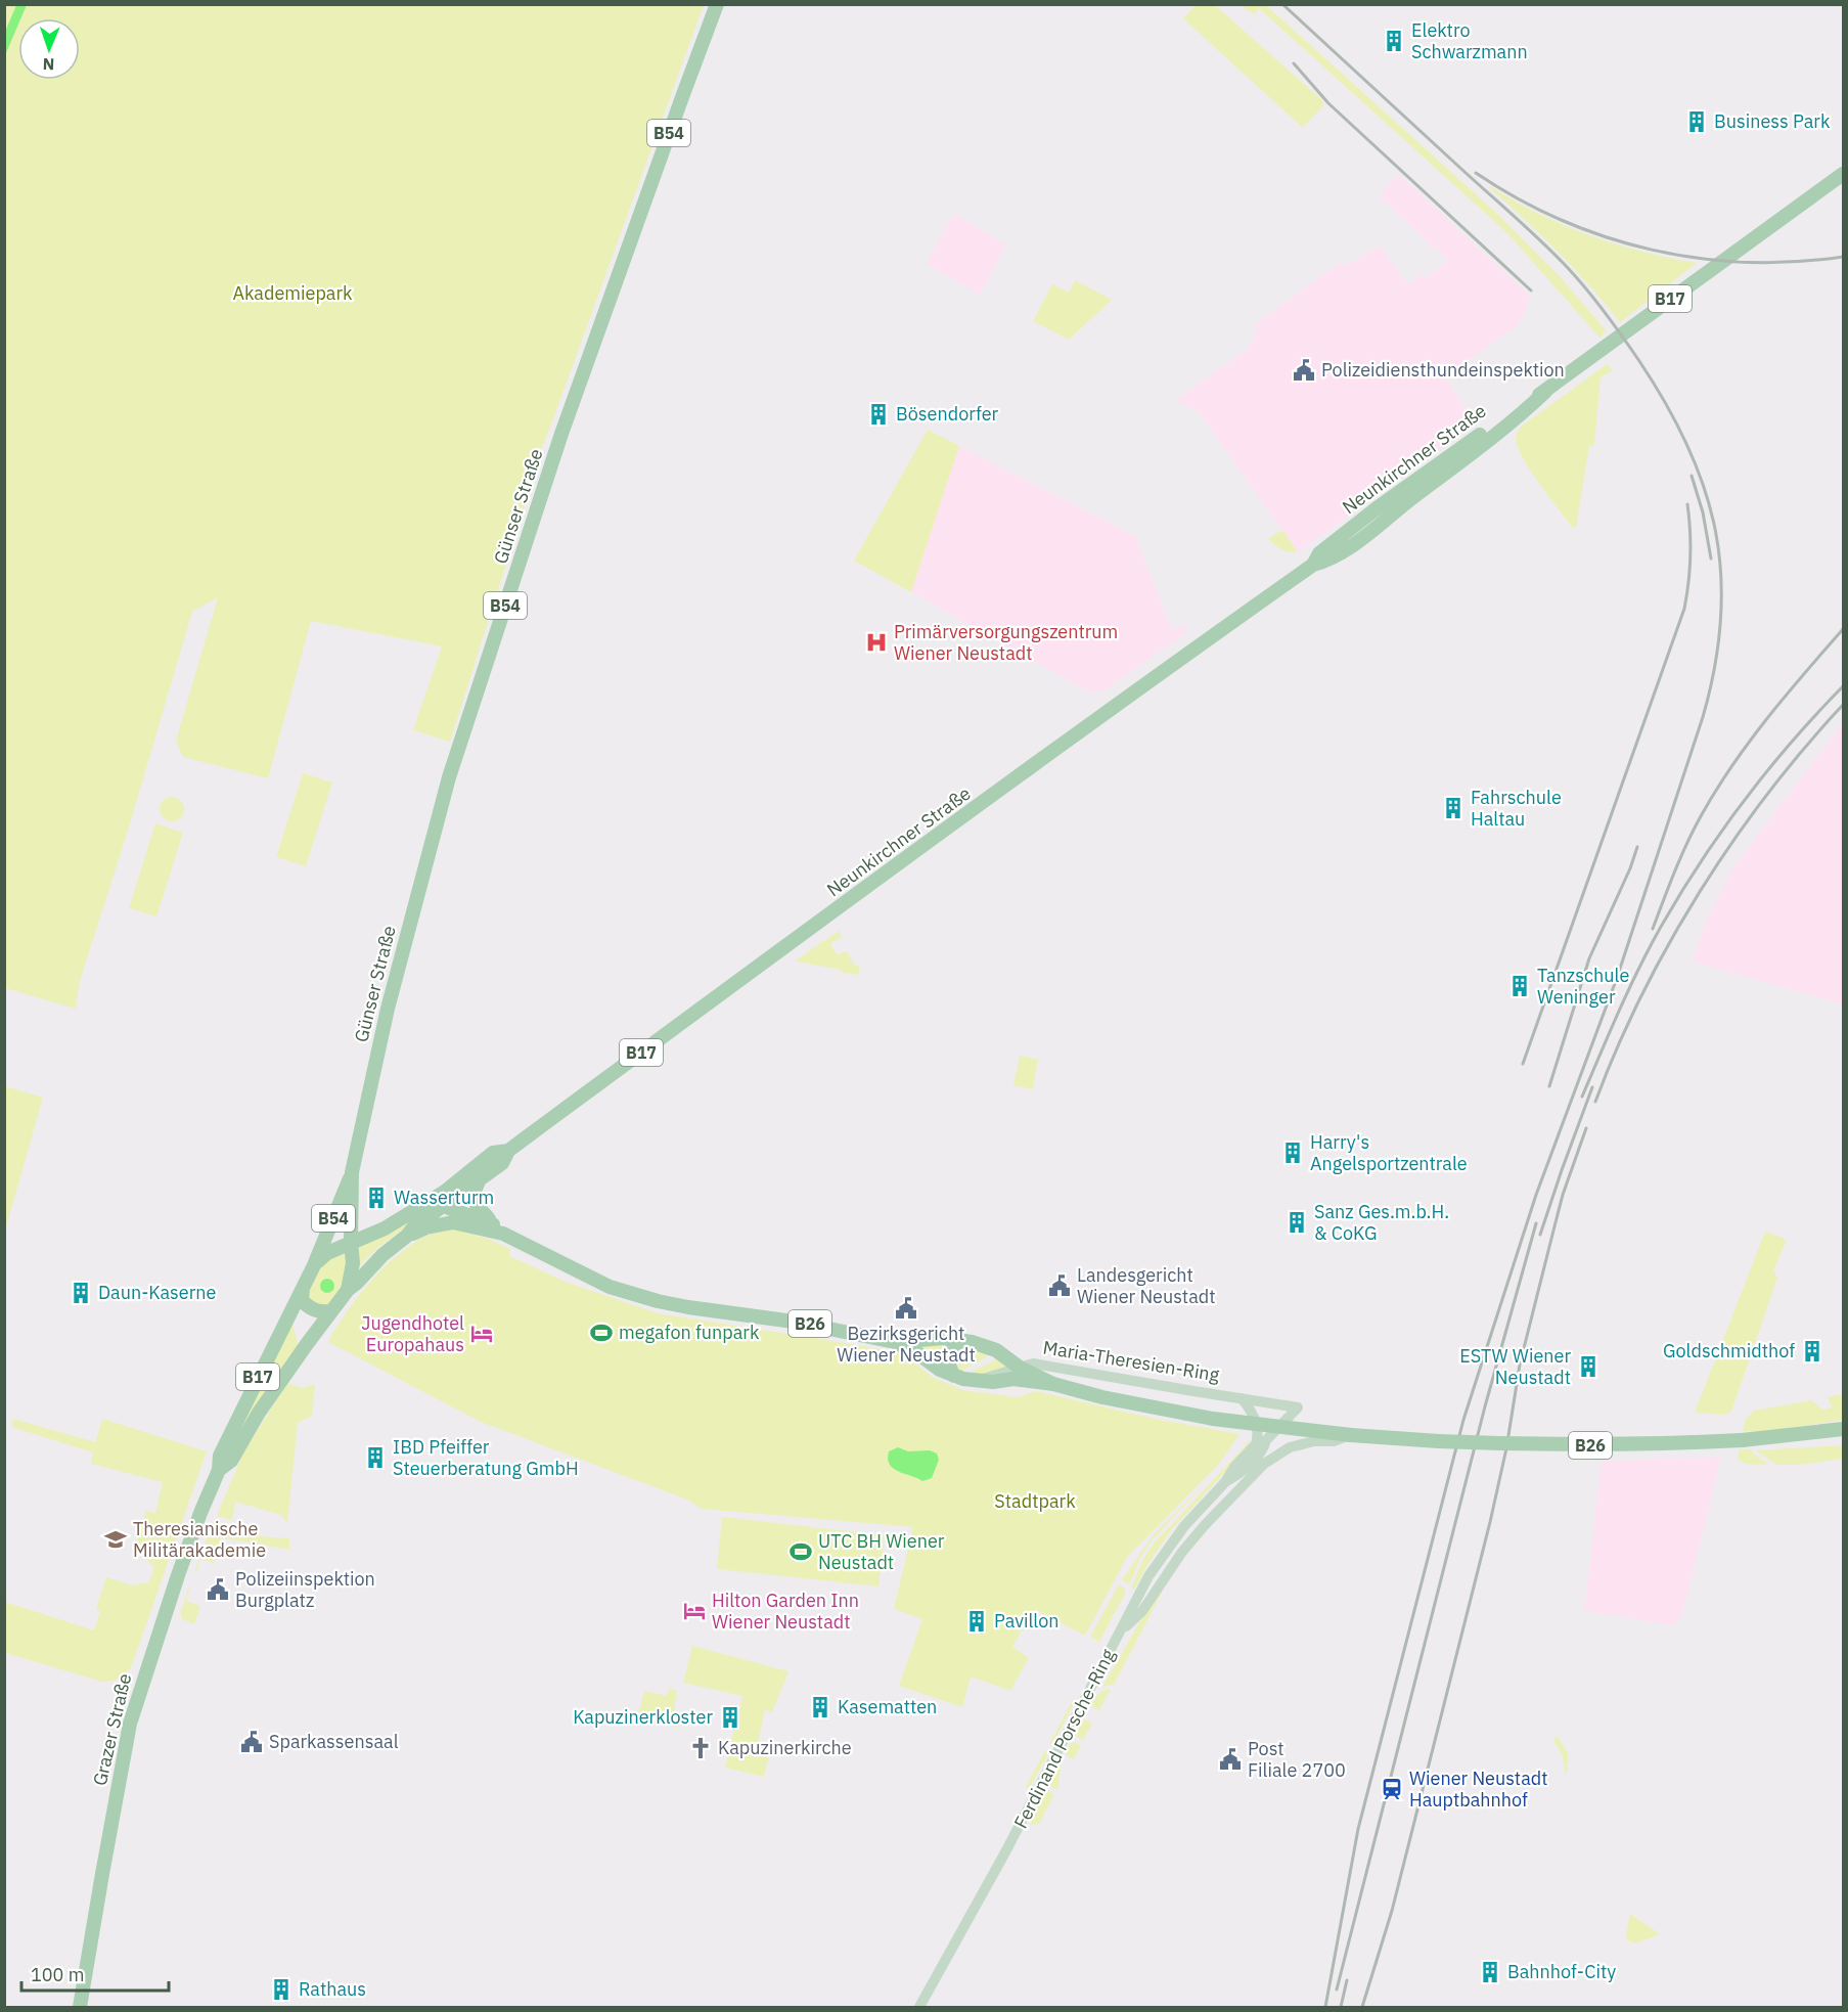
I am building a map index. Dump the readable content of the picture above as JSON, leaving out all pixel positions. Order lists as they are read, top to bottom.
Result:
{
  "streets": {
    "main road": [
      "B54",
      "B17",
      "Neunkirchner Straße",
      "Günser Straße",
      "B26",
      "Grazer Straße"
    ],
    "street": ["Maria-Theresien-Ring", "Ferdinand Porsche-Ring"]
  },
  "crossings": [
    ["B54", "B17"],
    ["B54", "Günser Straße"],
    ["B54", "Grazer Straße"],
    ["B17", "B26"],
    ["B17", "Grazer Straße"],
    ["Neunkirchner Straße", "B26"],
    ["Neunkirchner Straße", "Grazer Straße"],
    ["B26", "Maria-Theresien-Ring"],
    ["Maria-Theresien-Ring", "Ferdinand Porsche-Ring"]
  ],
  "parks": ["Akademiepark", "Stadtpark"],
  "places": {
    "building": [
      "Elektro Schwarzmann",
      "Business Park",
      "Bösendorfer",
      "Fahrschule Haltau",
      "Tanzschule Weninger",
      "Harry's Angelsportzentrale",
      "Wasserturm",
      "Sanz Ges.m.b.H. & CoKG",
      "Daun-Kaserne",
      "Goldschmidthof",
      "ESTW Wiener Neustadt",
      "IBD Pfeiffer Steuerberatung GmbH",
      "Pavillon",
      "Kasematten",
      "Kapuzinerkloster",
      "Bahnhof-City",
      "Rathaus"
    ],
    "public building": [
      "Polizeidiensthundeinspektion",
      "Landesgericht Wiener Neustadt",
      "Bezirksgericht Wiener Neustadt",
      "Polizeiinspektion Burgplatz",
      "Sparkassensaal",
      "Post Filiale 2700"
    ],
    "hospital": ["Primärversorgungszentrum Wiener Neustadt"],
    "sports": ["megafon funpark", "UTC BH Wiener Neustadt"],
    "hotel": ["Jugendhotel Europahaus", "Hilton Garden Inn Wiener Neustadt"],
    "school or university": ["Theresianische Militärakademie"],
    "church": ["Kapuzinerkirche"],
    "station": ["Wiener Neustadt Hauptbahnhof"]
  },
  "scale_bar": "100 m",
  "north": "bottom"
}
